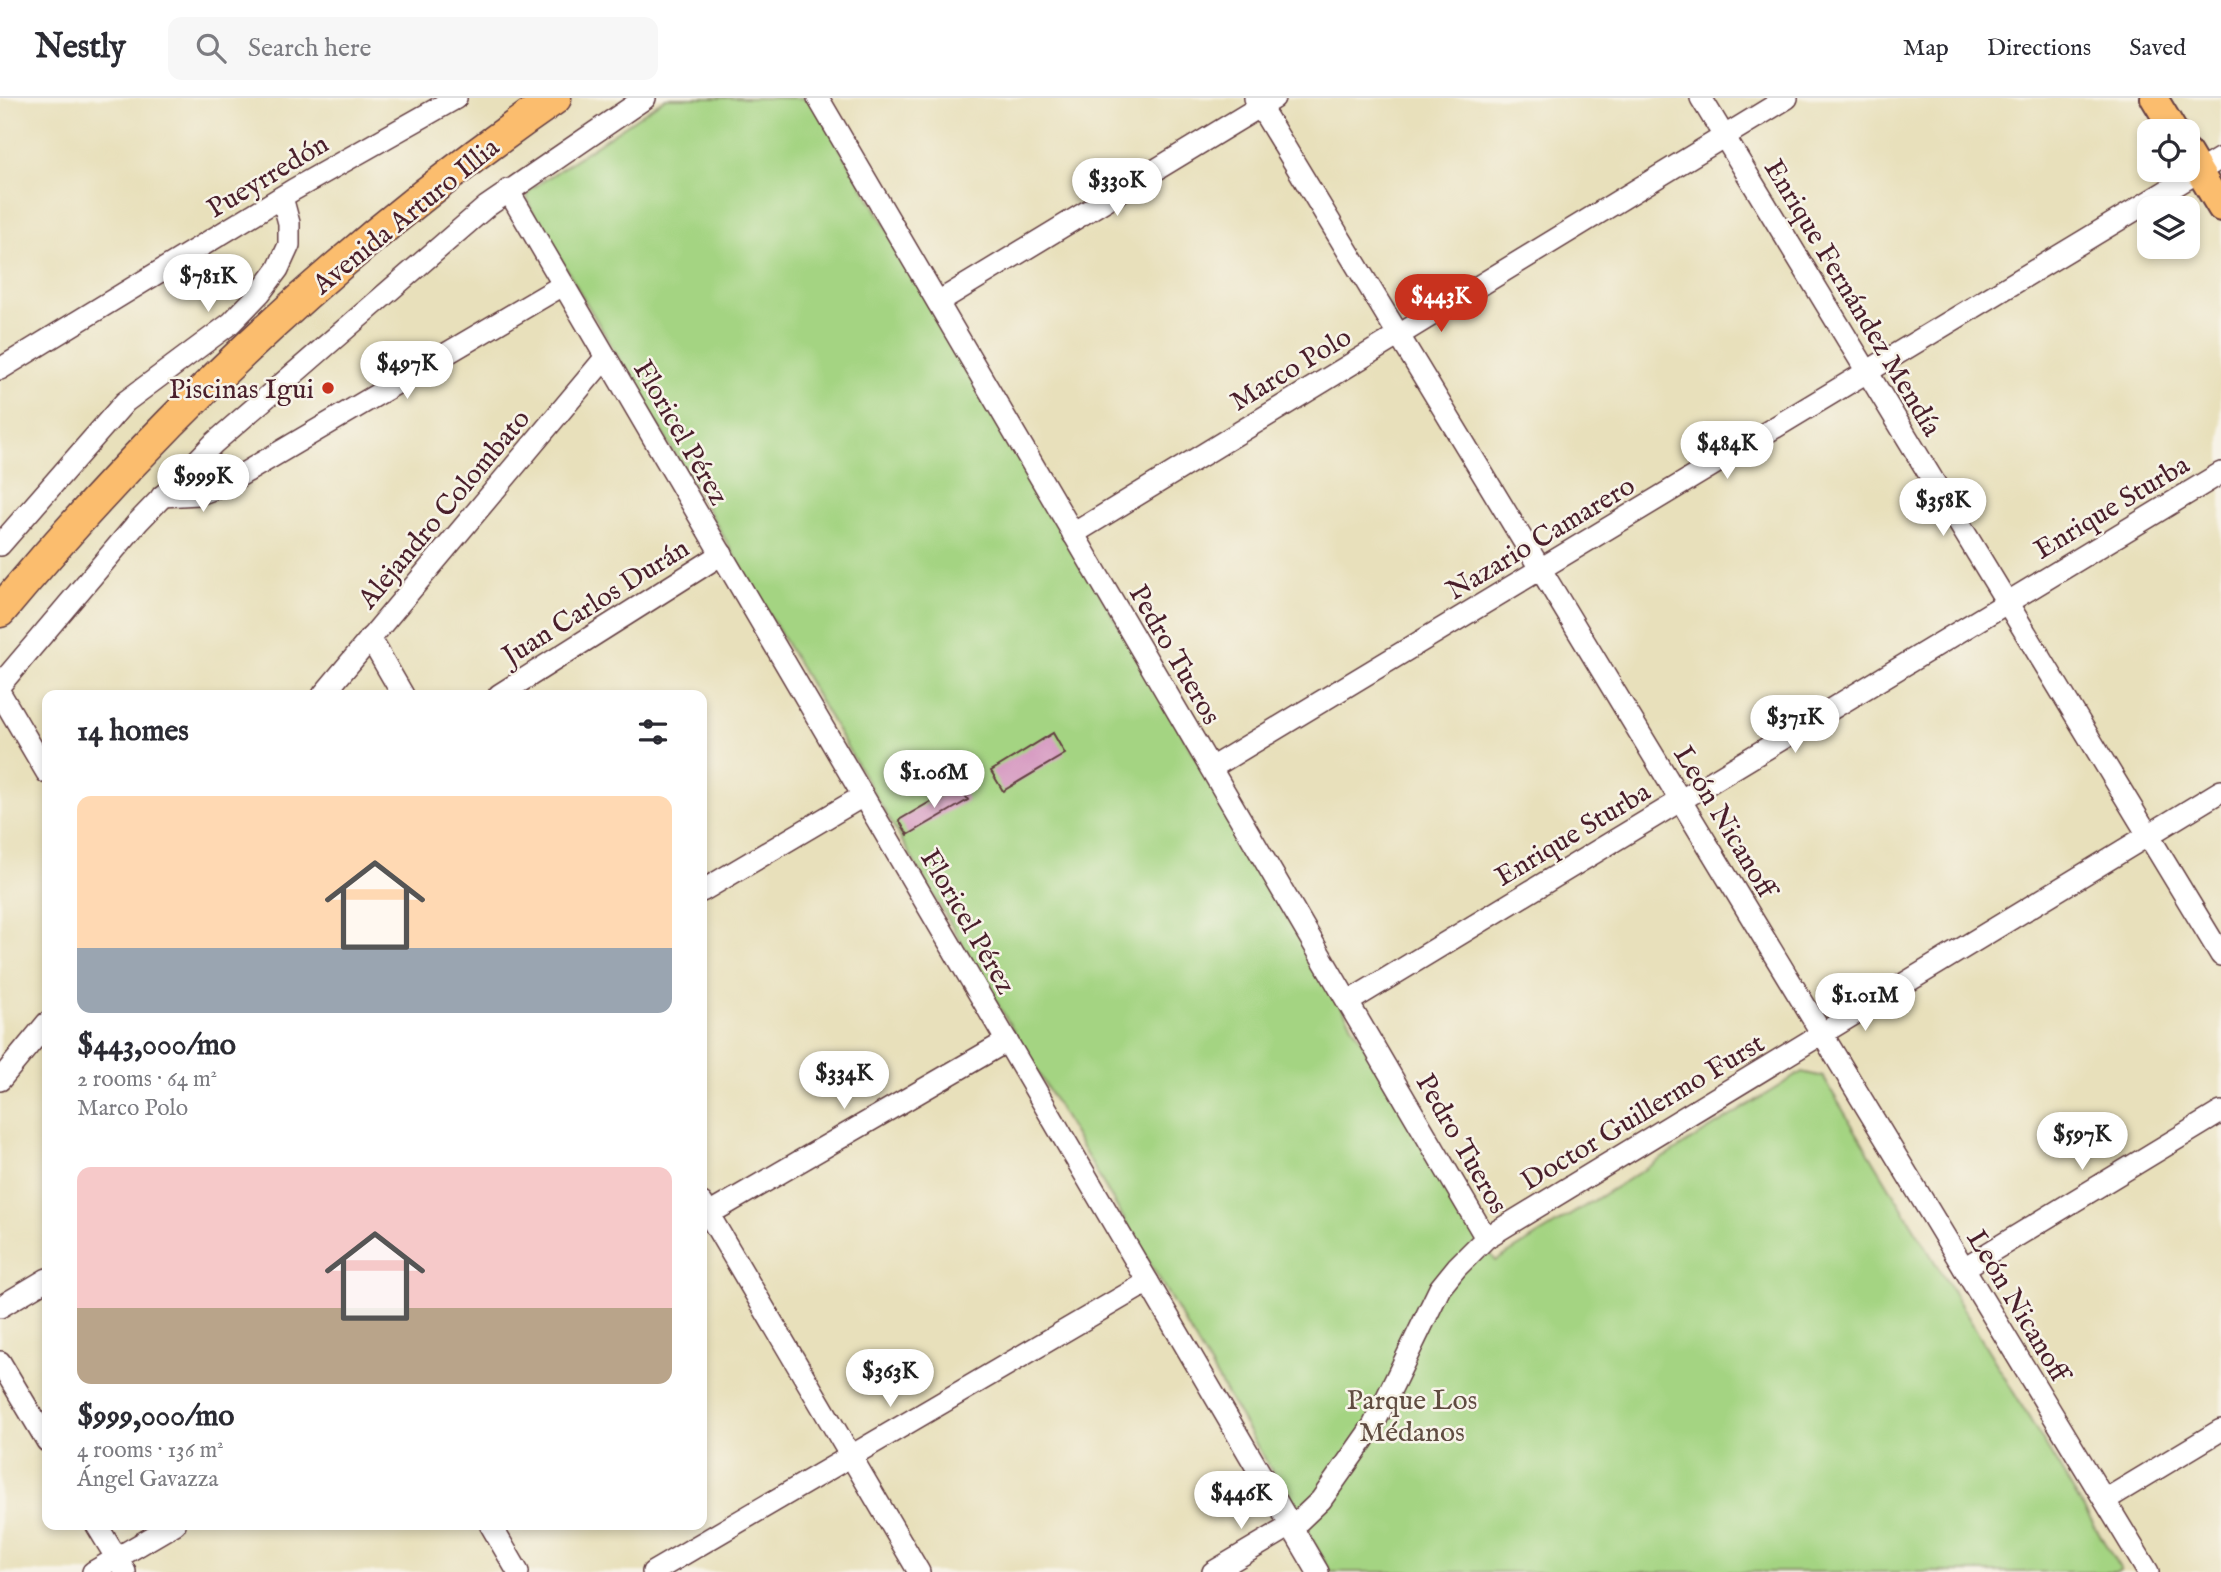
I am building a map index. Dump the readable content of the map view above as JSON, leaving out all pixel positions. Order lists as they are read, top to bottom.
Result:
{
  "streets": {
    "highway": ["Avenida Arturo Illia"],
    "street": [
      "Pueyrredón",
      "Enrique Fernández Mendía",
      "Marco Polo",
      "Floricel Pérez",
      "Enrique Sturba",
      "Alejandro Colombato",
      "Nazario Camarero",
      "Juan Carlos Durán",
      "Pedro Tueros",
      "León Nicanoff",
      "Doctor Guillermo Furst"
    ]
  },
  "crossings": [
    ["Enrique Fernández Mendía", "Marco Polo"],
    ["Enrique Fernández Mendía", "Enrique Sturba"],
    ["Enrique Fernández Mendía", "Nazario Camarero"],
    ["Enrique Fernández Mendía", "Doctor Guillermo Furst"],
    ["Marco Polo", "Pedro Tueros"],
    ["Marco Polo", "León Nicanoff"],
    ["Floricel Pérez", "Alejandro Colombato"],
    ["Floricel Pérez", "Juan Carlos Durán"],
    ["Floricel Pérez", "Doctor Guillermo Furst"],
    ["Enrique Sturba", "Pedro Tueros"],
    ["Enrique Sturba", "León Nicanoff"],
    ["Nazario Camarero", "Pedro Tueros"],
    ["Nazario Camarero", "León Nicanoff"],
    ["Pedro Tueros", "Doctor Guillermo Furst"],
    ["León Nicanoff", "Doctor Guillermo Furst"]
  ],
  "parks": ["Parque Los Médanos"],
  "places": ["Piscinas Igui"],
  "page": {
    "header": "Nestly",
    "search": "Search here",
    "nav": ["Map", "Directions", "Saved"],
    "price": [
      "$330K",
      "$781K",
      "$443K",
      "$497K",
      "$484K",
      "$999K",
      "$358K",
      "$371K",
      "$1.06M",
      "$1.01M",
      "$334K",
      "$597K",
      "$363K",
      "$446K"
    ],
    "heading": "14 homes",
    "list": [
      {
        "name": "$443,000/mo",
        "note": "2 rooms · 64 m² · Marco Polo"
      },
      {
        "name": "$999,000/mo",
        "note": "4 rooms · 136 m² · Ángel Gavazza"
      }
    ]
  }
}
